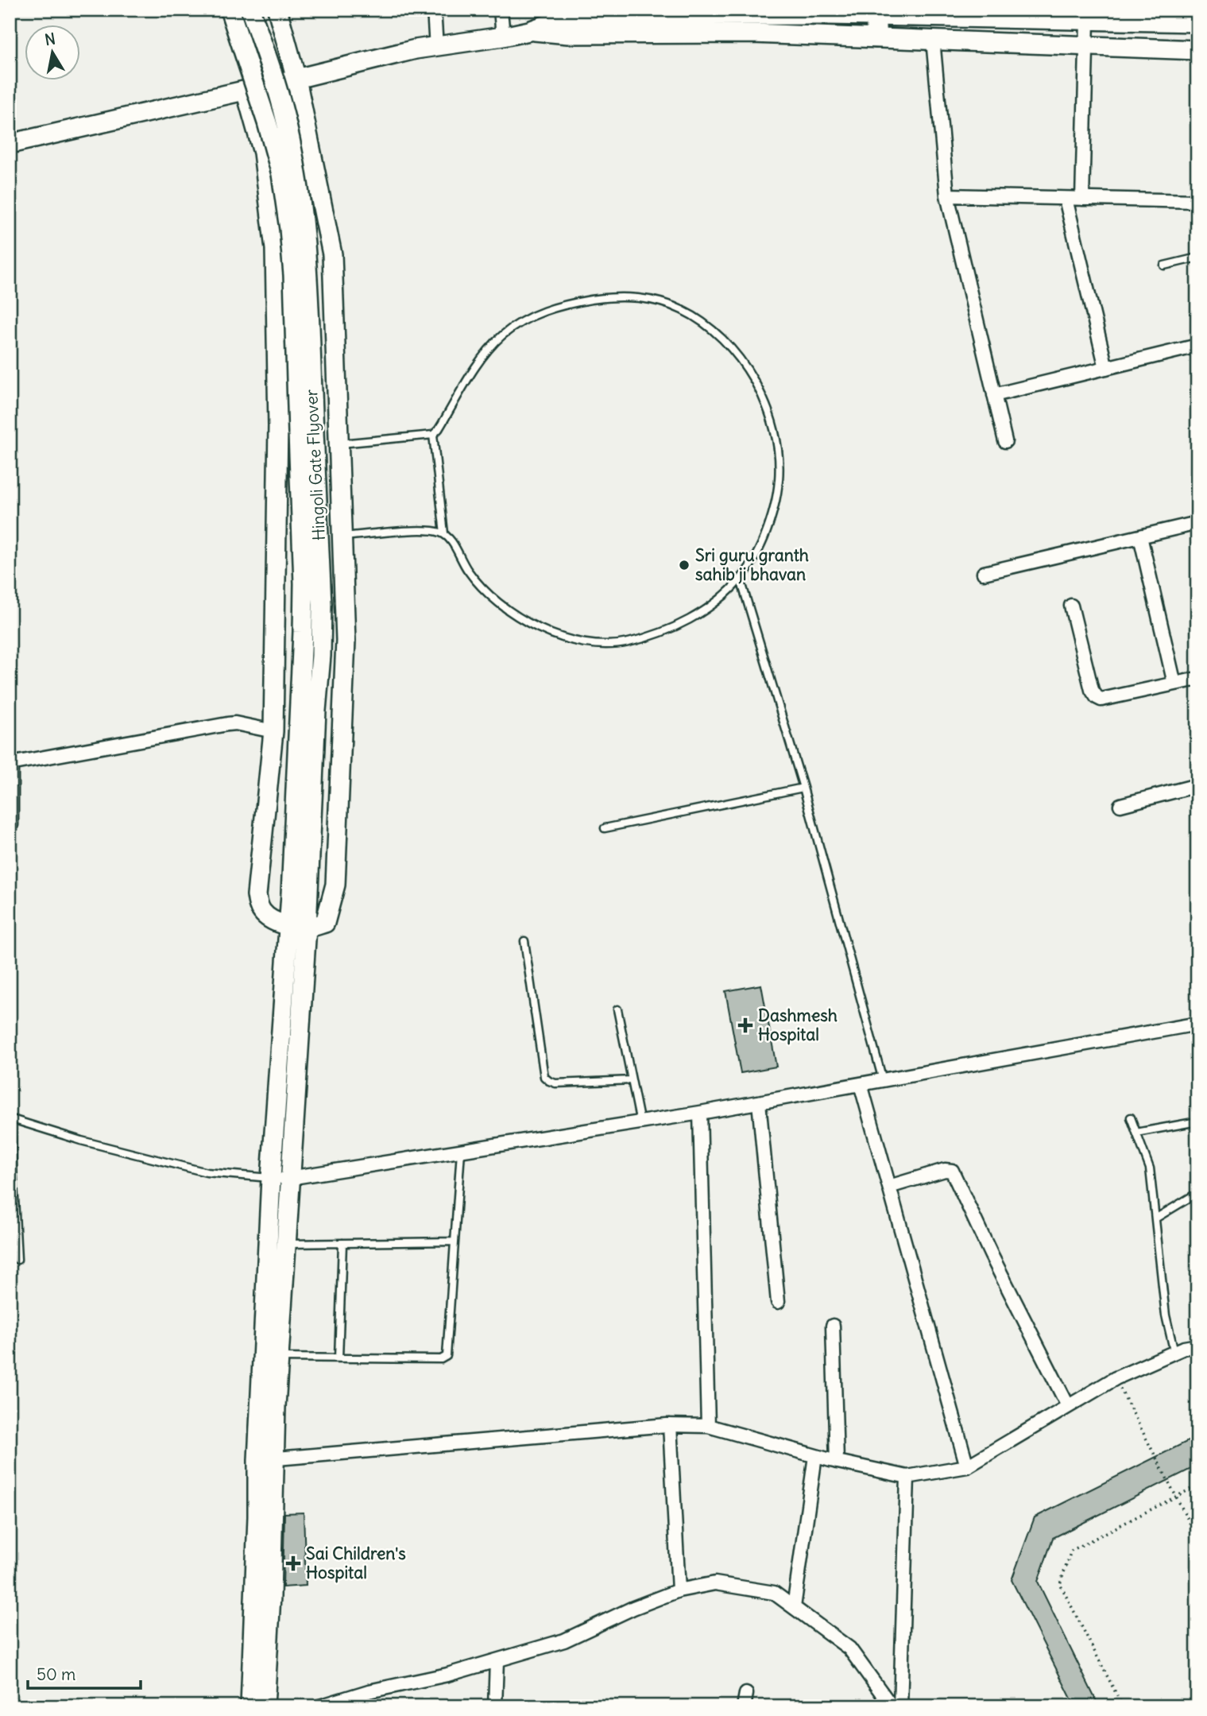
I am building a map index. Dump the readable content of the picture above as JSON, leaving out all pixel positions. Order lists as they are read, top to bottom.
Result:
{
  "streets": {
    "main road": ["Hingoli Gate Flyover"]
  },
  "places": {
    "other": ["Sri guru granth sahib ji bhavan"],
    "health": ["Dashmesh Hospital", "Sai Children's Hospital"]
  },
  "scale_bar": "50 m",
  "north": "top"
}
